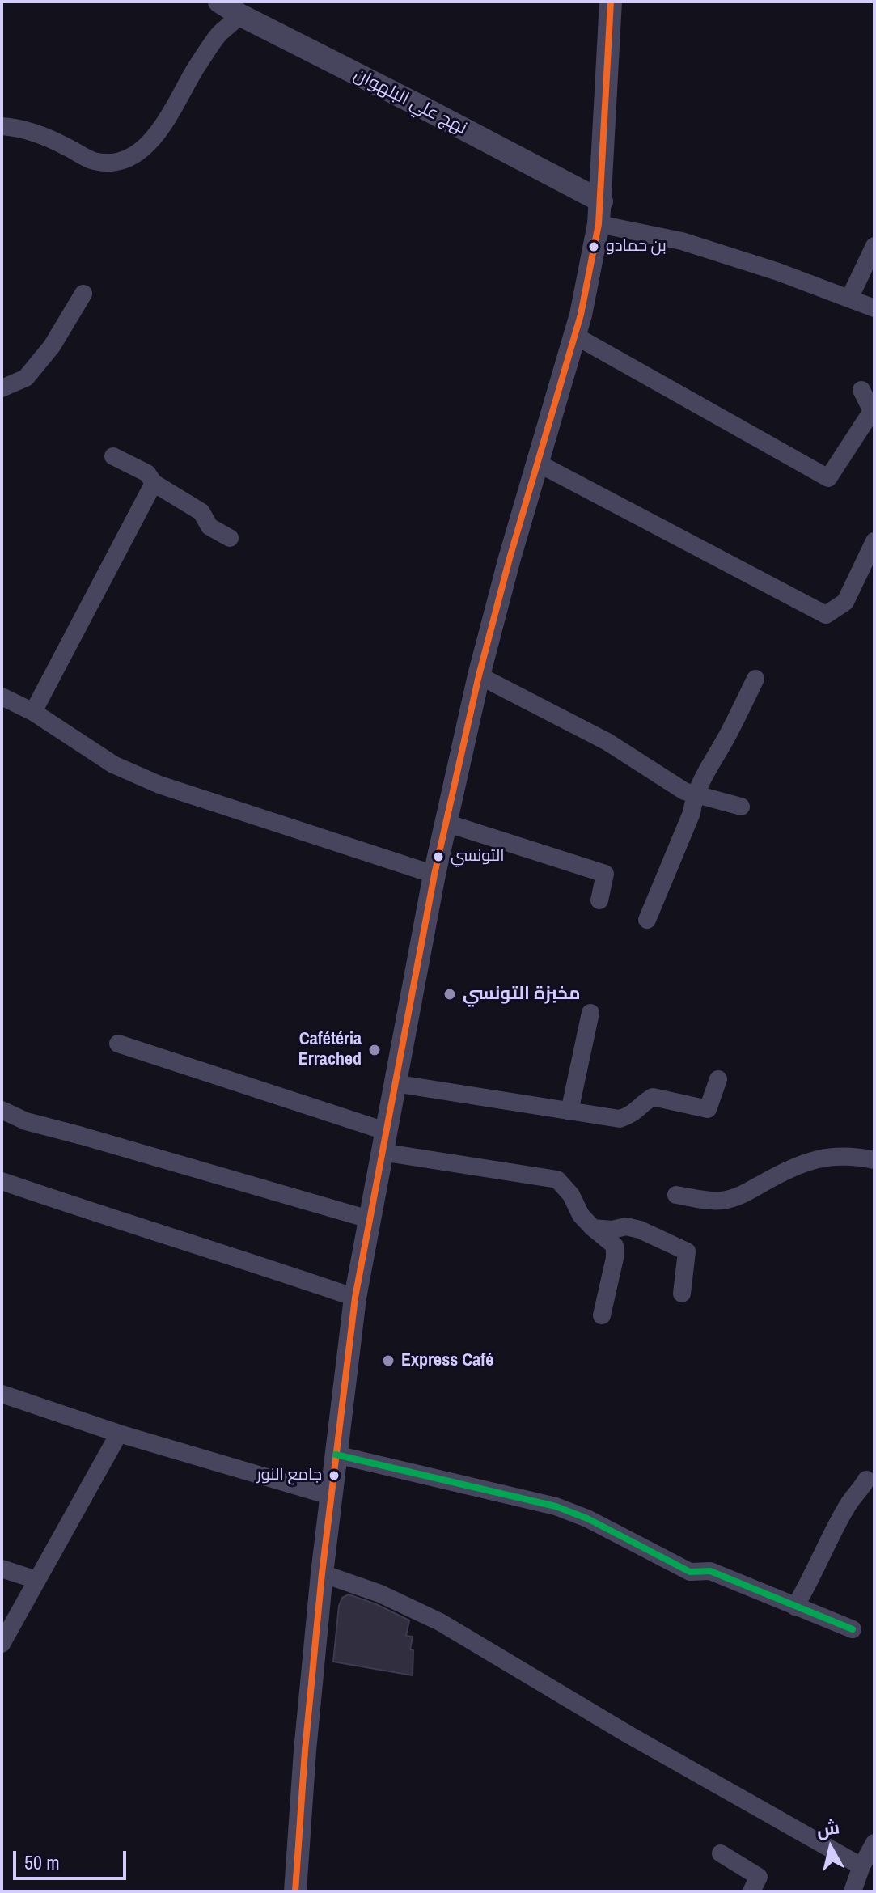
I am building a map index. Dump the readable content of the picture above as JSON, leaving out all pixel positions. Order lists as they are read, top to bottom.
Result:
{
  "streets": {
    "street": ["نهج علي البلهوان"]
  },
  "places": [
    "بن حمادو",
    "التونسي",
    "مخبزة التونسي",
    "Cafétéria Errached",
    "Express Café",
    "جامع النور"
  ],
  "scale_bar": "50 m",
  "north": "top"
}
